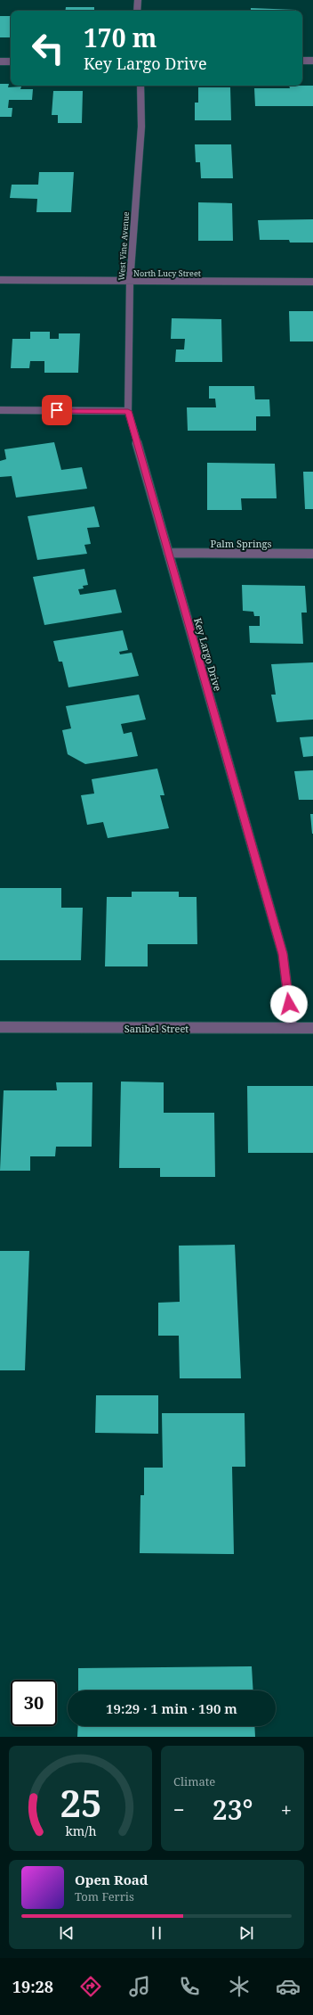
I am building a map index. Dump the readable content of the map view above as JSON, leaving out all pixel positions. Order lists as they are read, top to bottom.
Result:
{
  "streets": {
    "street": [
      "West Vine Avenue",
      "North Lucy Street",
      "Palm Springs",
      "Key Largo Drive",
      "Sanibel Street"
    ]
  },
  "crossings": [
    ["West Vine Avenue", "North Lucy Street"],
    ["West Vine Avenue", "Key Largo Drive"],
    ["Palm Springs", "Key Largo Drive"],
    ["Key Largo Drive", "Sanibel Street"]
  ],
  "page": {
    "turn": ["170 m", "Key Largo Drive"],
    "limit": "30",
    "trip": "19:29 · 1 min · 190 m",
    "tile": "Climate",
    "heat": ["−", "23°", "+"],
    "song": ["Open Road", "Tom Ferris"],
    "tabs": "19:28",
    "gauge": ["25", "km/h"]
  }
}
